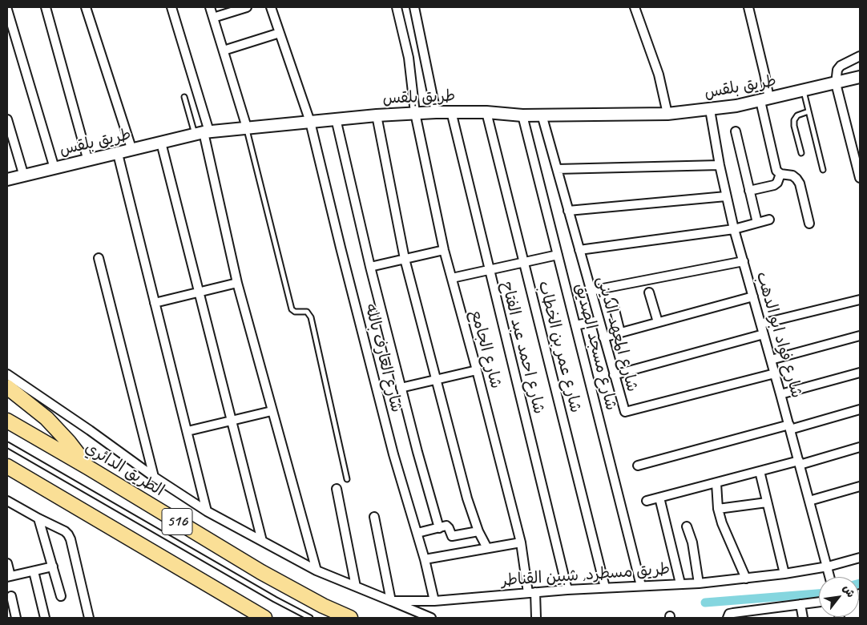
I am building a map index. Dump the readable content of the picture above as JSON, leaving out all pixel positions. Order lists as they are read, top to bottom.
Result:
{
  "streets": {
    "highway": ["الطريق الدائري", "516"],
    "main road": ["طريق بلقس"],
    "street": [
      "شارع المعهد الدينى",
      "شارع فواد ابو الدهب",
      "شارع عمر بن الخطاب",
      "شارع مسجد الصديق",
      "شارع احمد عبد الفتاح",
      "شارع الجامع",
      "شارع العارف بالله",
      "طريق مسطرد, شبين القناطر"
    ]
  },
  "crossings": [
    ["طريق بلقس", "شارع المعهد الدينى"],
    ["طريق بلقس", "شارع فواد ابو الدهب"],
    ["طريق بلقس", "شارع عمر بن الخطاب"],
    ["طريق بلقس", "شارع مسجد الصديق"],
    ["طريق بلقس", "شارع احمد عبد الفتاح"],
    ["طريق بلقس", "شارع الجامع"],
    ["طريق بلقس", "شارع العارف بالله"],
    ["شارع المعهد الدينى", "شارع فواد ابو الدهب"],
    ["شارع فواد ابو الدهب", "طريق مسطرد, شبين القناطر"],
    ["شارع عمر بن الخطاب", "طريق مسطرد, شبين القناطر"],
    ["شارع مسجد الصديق", "طريق مسطرد, شبين القناطر"],
    ["شارع احمد عبد الفتاح", "طريق مسطرد, شبين القناطر"],
    ["شارع الجامع", "طريق مسطرد, شبين القناطر"],
    ["شارع العارف بالله", "طريق مسطرد, شبين القناطر"]
  ],
  "north": "top right"
}
